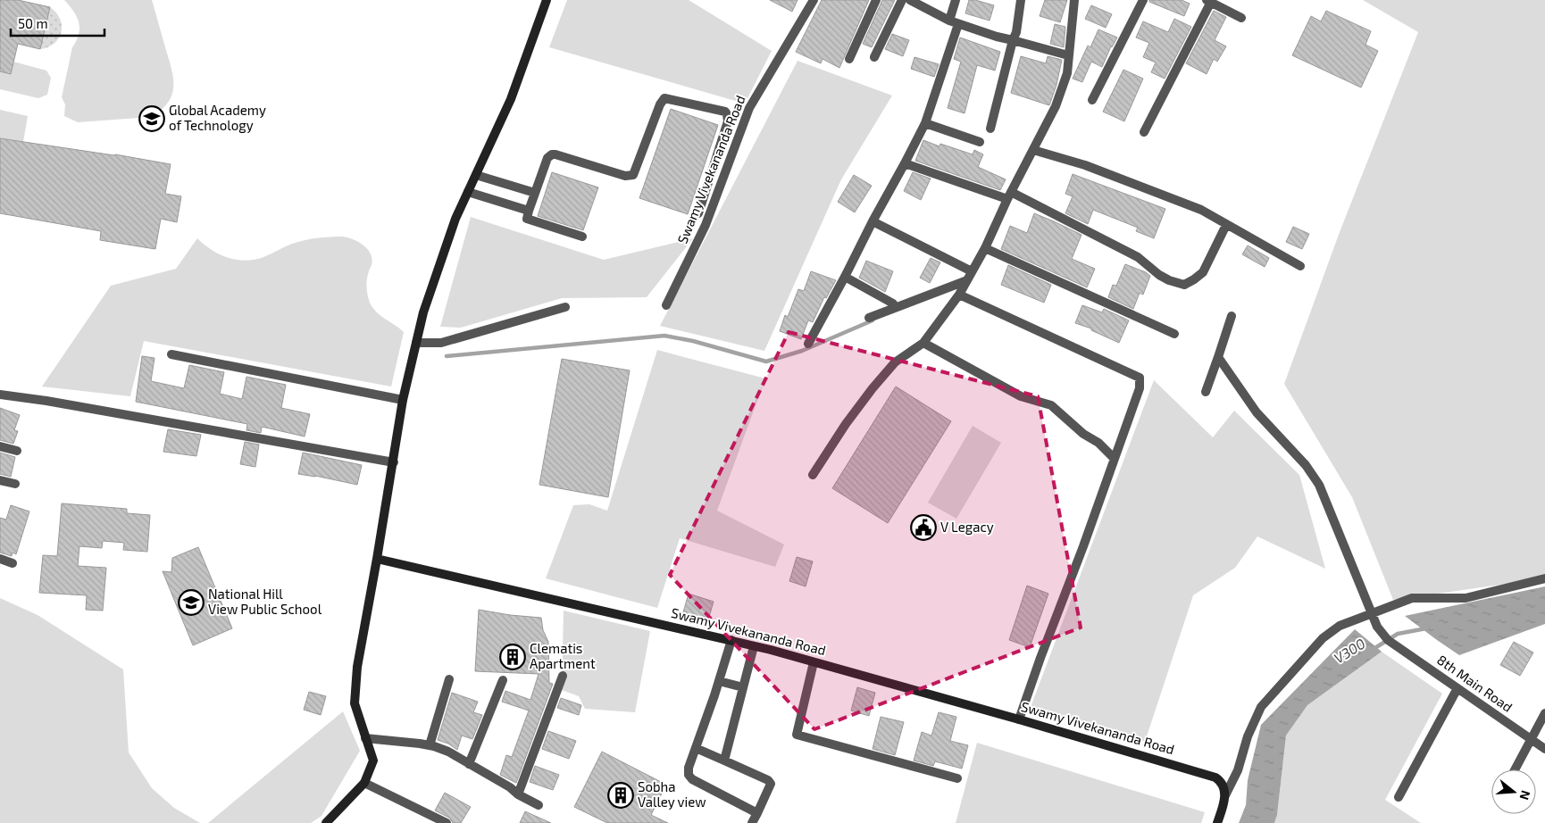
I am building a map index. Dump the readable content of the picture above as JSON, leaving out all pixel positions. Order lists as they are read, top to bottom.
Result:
{
  "streets": {
    "street": ["Swamy Vivekananda Road", "8th Main Road"]
  },
  "water": ["V300"],
  "places": {
    "school or university": ["Global Academy of Technology", "National Hill View Public School"],
    "public building": ["V Legacy"],
    "building": ["Clematis Apartment", "Sobha Valley view"]
  },
  "scale_bar": "50 m",
  "north": "right"
}
